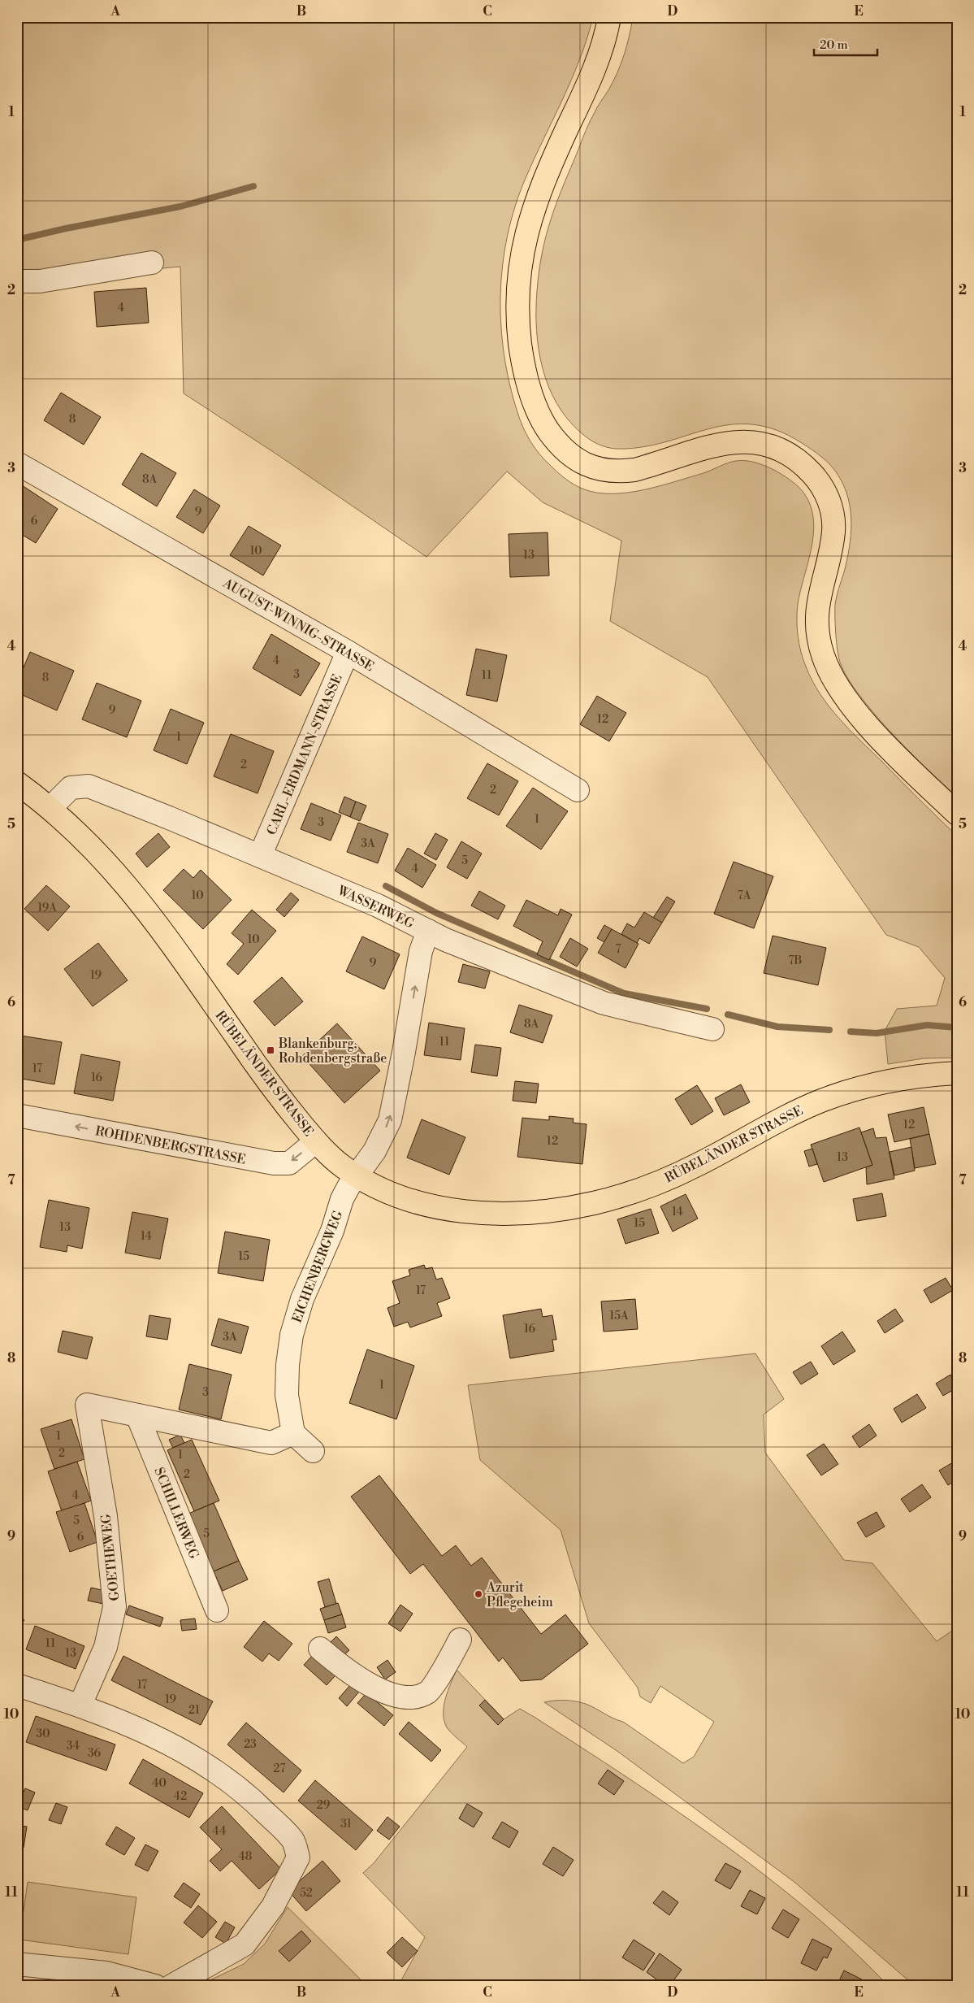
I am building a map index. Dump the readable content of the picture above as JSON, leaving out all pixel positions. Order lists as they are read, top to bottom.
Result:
{
  "streets": {
    "main road": ["RÜBELÄNDER STRASSE"],
    "street": [
      "AUGUST-WINNIG-STRASSE",
      "CARL-ERDMANN-STRASSE",
      "WASSERWEG",
      "ROHDENBERGSTRASSE",
      "EICHENBERGWEG",
      "SCHILLERWEG",
      "GOETHEWEG"
    ]
  },
  "crossings": [
    ["AUGUST-WINNIG-STRASSE", "CARL-ERDMANN-STRASSE"],
    ["CARL-ERDMANN-STRASSE", "WASSERWEG"],
    ["WASSERWEG", "RÜBELÄNDER STRASSE"],
    ["WASSERWEG", "EICHENBERGWEG"],
    ["RÜBELÄNDER STRASSE", "ROHDENBERGSTRASSE"],
    ["RÜBELÄNDER STRASSE", "EICHENBERGWEG"],
    ["SCHILLERWEG", "GOETHEWEG"]
  ],
  "one_way": ["ROHDENBERGSTRASSE", "EICHENBERGWEG"],
  "places": {
    "transit": ["Blankenburg, Rohdenbergstraße"],
    "other": ["Azurit Pflegeheim"]
  },
  "house_numbers": [
    "4",
    "8",
    "8A",
    "9",
    "6",
    "10",
    "13",
    "4",
    "3",
    "11",
    "8",
    "9",
    "12",
    "1",
    "2",
    "2",
    "1",
    "3",
    "3A",
    "5",
    "4",
    "10",
    "7A",
    "19A",
    "10",
    "7",
    "7B",
    "9",
    "19",
    "8A",
    "11",
    "17",
    "16",
    "12",
    "12",
    "13",
    "14",
    "15",
    "13",
    "14",
    "15",
    "17",
    "15A",
    "16",
    "3A",
    "1",
    "3",
    "1",
    "2",
    "1",
    "2",
    "4",
    "5",
    "5",
    "6",
    "11",
    "13",
    "17",
    "19",
    "21",
    "30",
    "23",
    "34",
    "36",
    "27",
    "40",
    "42",
    "29",
    "31",
    "44",
    "48",
    "52"
  ],
  "scale_bar": "20 m",
  "grid": {
    "columns": [
      "A",
      "B",
      "C",
      "D",
      "E"
    ],
    "rows": [
      "1",
      "2",
      "3",
      "4",
      "5",
      "6",
      "7",
      "8",
      "9",
      "10",
      "11"
    ]
  }
}
